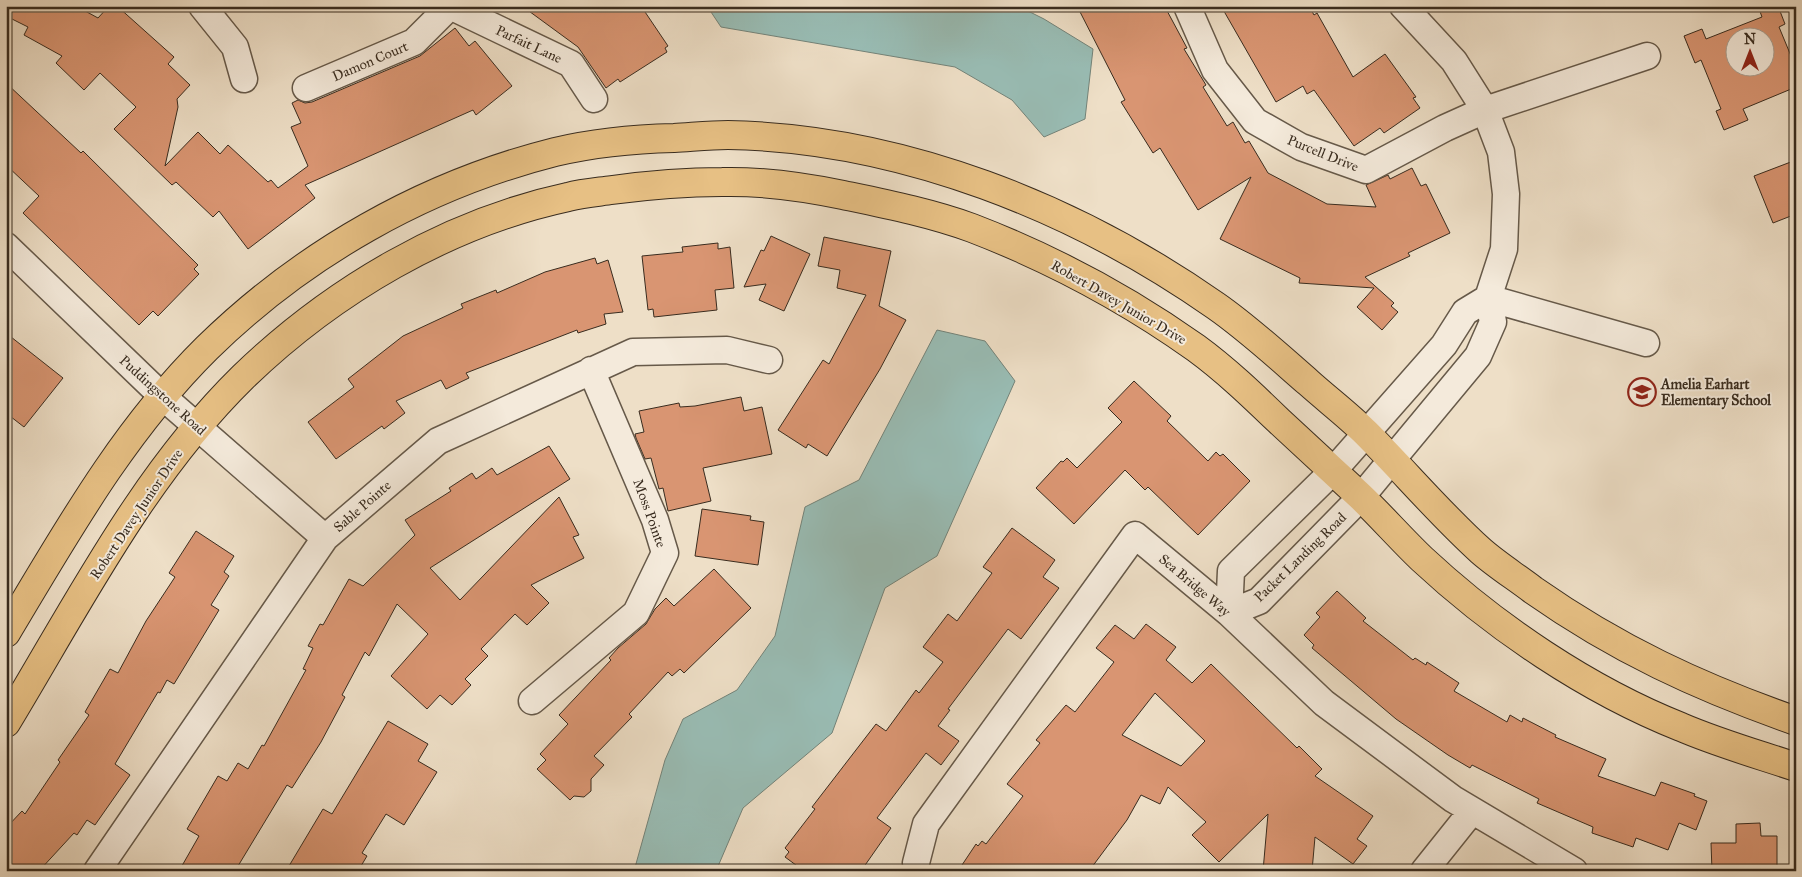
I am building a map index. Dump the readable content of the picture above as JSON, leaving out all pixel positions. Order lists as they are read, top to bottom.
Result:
{
  "streets": {
    "main road": ["Robert Davey Junior Drive"],
    "street": [
      "Parfait Lane",
      "Damon Court",
      "Purcell Drive",
      "Puddingstone Road",
      "Sable Pointe",
      "Moss Pointe",
      "Packet Landing Road",
      "Sea Bridge Way"
    ]
  },
  "crossings": [
    ["Parfait Lane", "Damon Court"],
    ["Purcell Drive", "Packet Landing Road"],
    ["Robert Davey Junior Drive", "Puddingstone Road"],
    ["Robert Davey Junior Drive", "Packet Landing Road"],
    ["Puddingstone Road", "Sable Pointe"],
    ["Sable Pointe", "Moss Pointe"],
    ["Packet Landing Road", "Sea Bridge Way"]
  ],
  "places": {
    "school or university": ["Amelia Earhart Elementary School"]
  },
  "north": "top"
}
